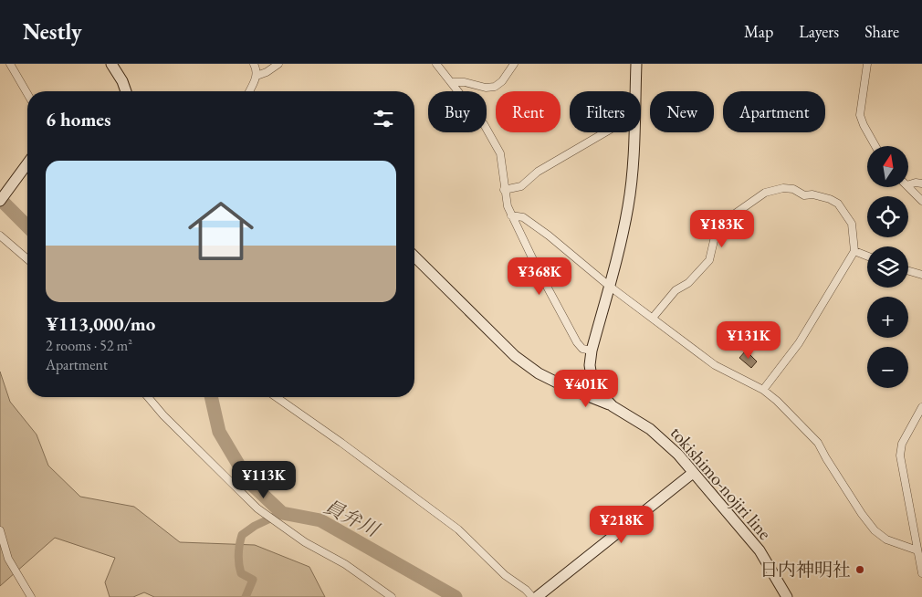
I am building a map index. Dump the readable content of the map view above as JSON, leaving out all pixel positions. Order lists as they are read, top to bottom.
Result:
{
  "streets": {
    "main road": ["tokishimo-nojiri line"]
  },
  "water": ["員弁川"],
  "places": ["日内神明社"],
  "north": "top",
  "page": {
    "header": "Nestly",
    "nav": ["Map", "Layers", "Share"],
    "chip": [
      "Buy",
      "Rent",
      "Filters",
      "New",
      "Apartment"
    ],
    "heading": "6 homes",
    "map_buttons": ["+", "−"],
    "list": [
      {
        "name": "¥113,000/mo",
        "note": "2 rooms · 52 m² · Apartment"
      }
    ],
    "price": [
      "¥183K",
      "¥368K",
      "¥131K",
      "¥401K",
      "¥113K",
      "¥218K"
    ]
  }
}
